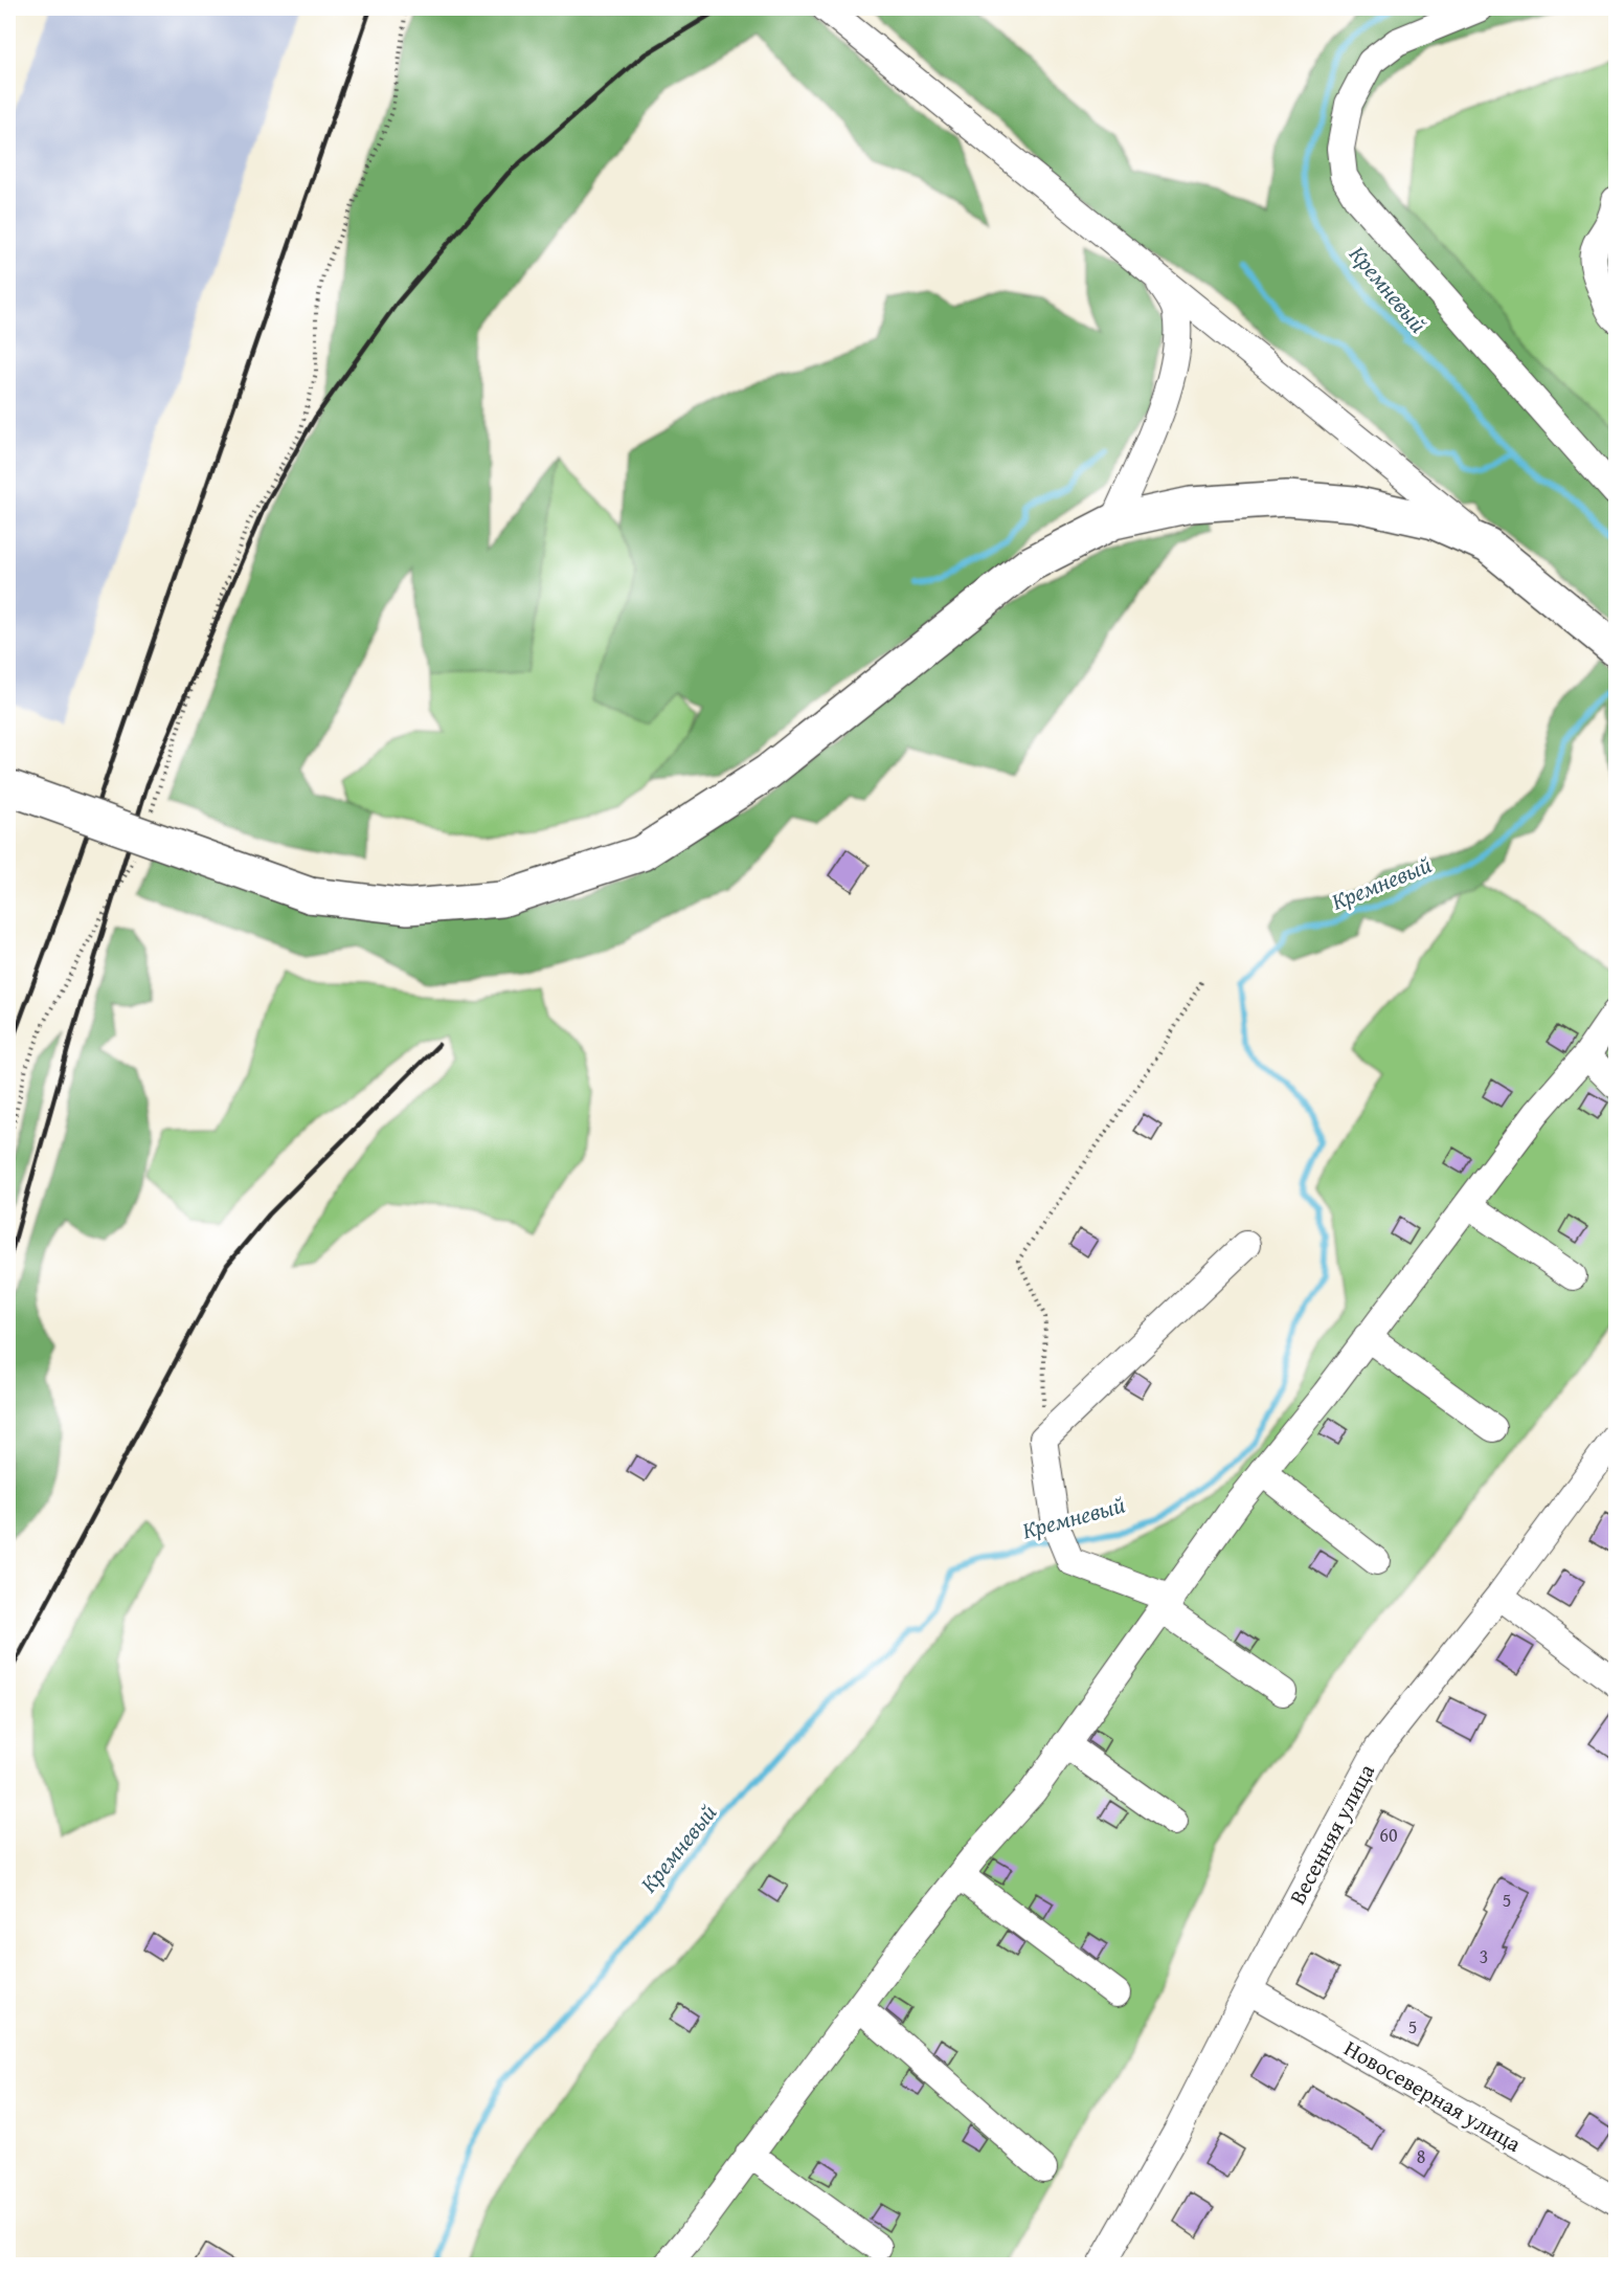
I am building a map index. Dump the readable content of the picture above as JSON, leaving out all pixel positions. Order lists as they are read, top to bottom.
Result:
{
  "streets": {
    "street": ["Весенняя улица", "Новосеверная улица"]
  },
  "crossings": [
    ["Весенняя улица", "Новосеверная улица"]
  ],
  "water": ["Кремневый"],
  "house_numbers": [
    "60",
    "5",
    "3",
    "5",
    "8"
  ]
}
